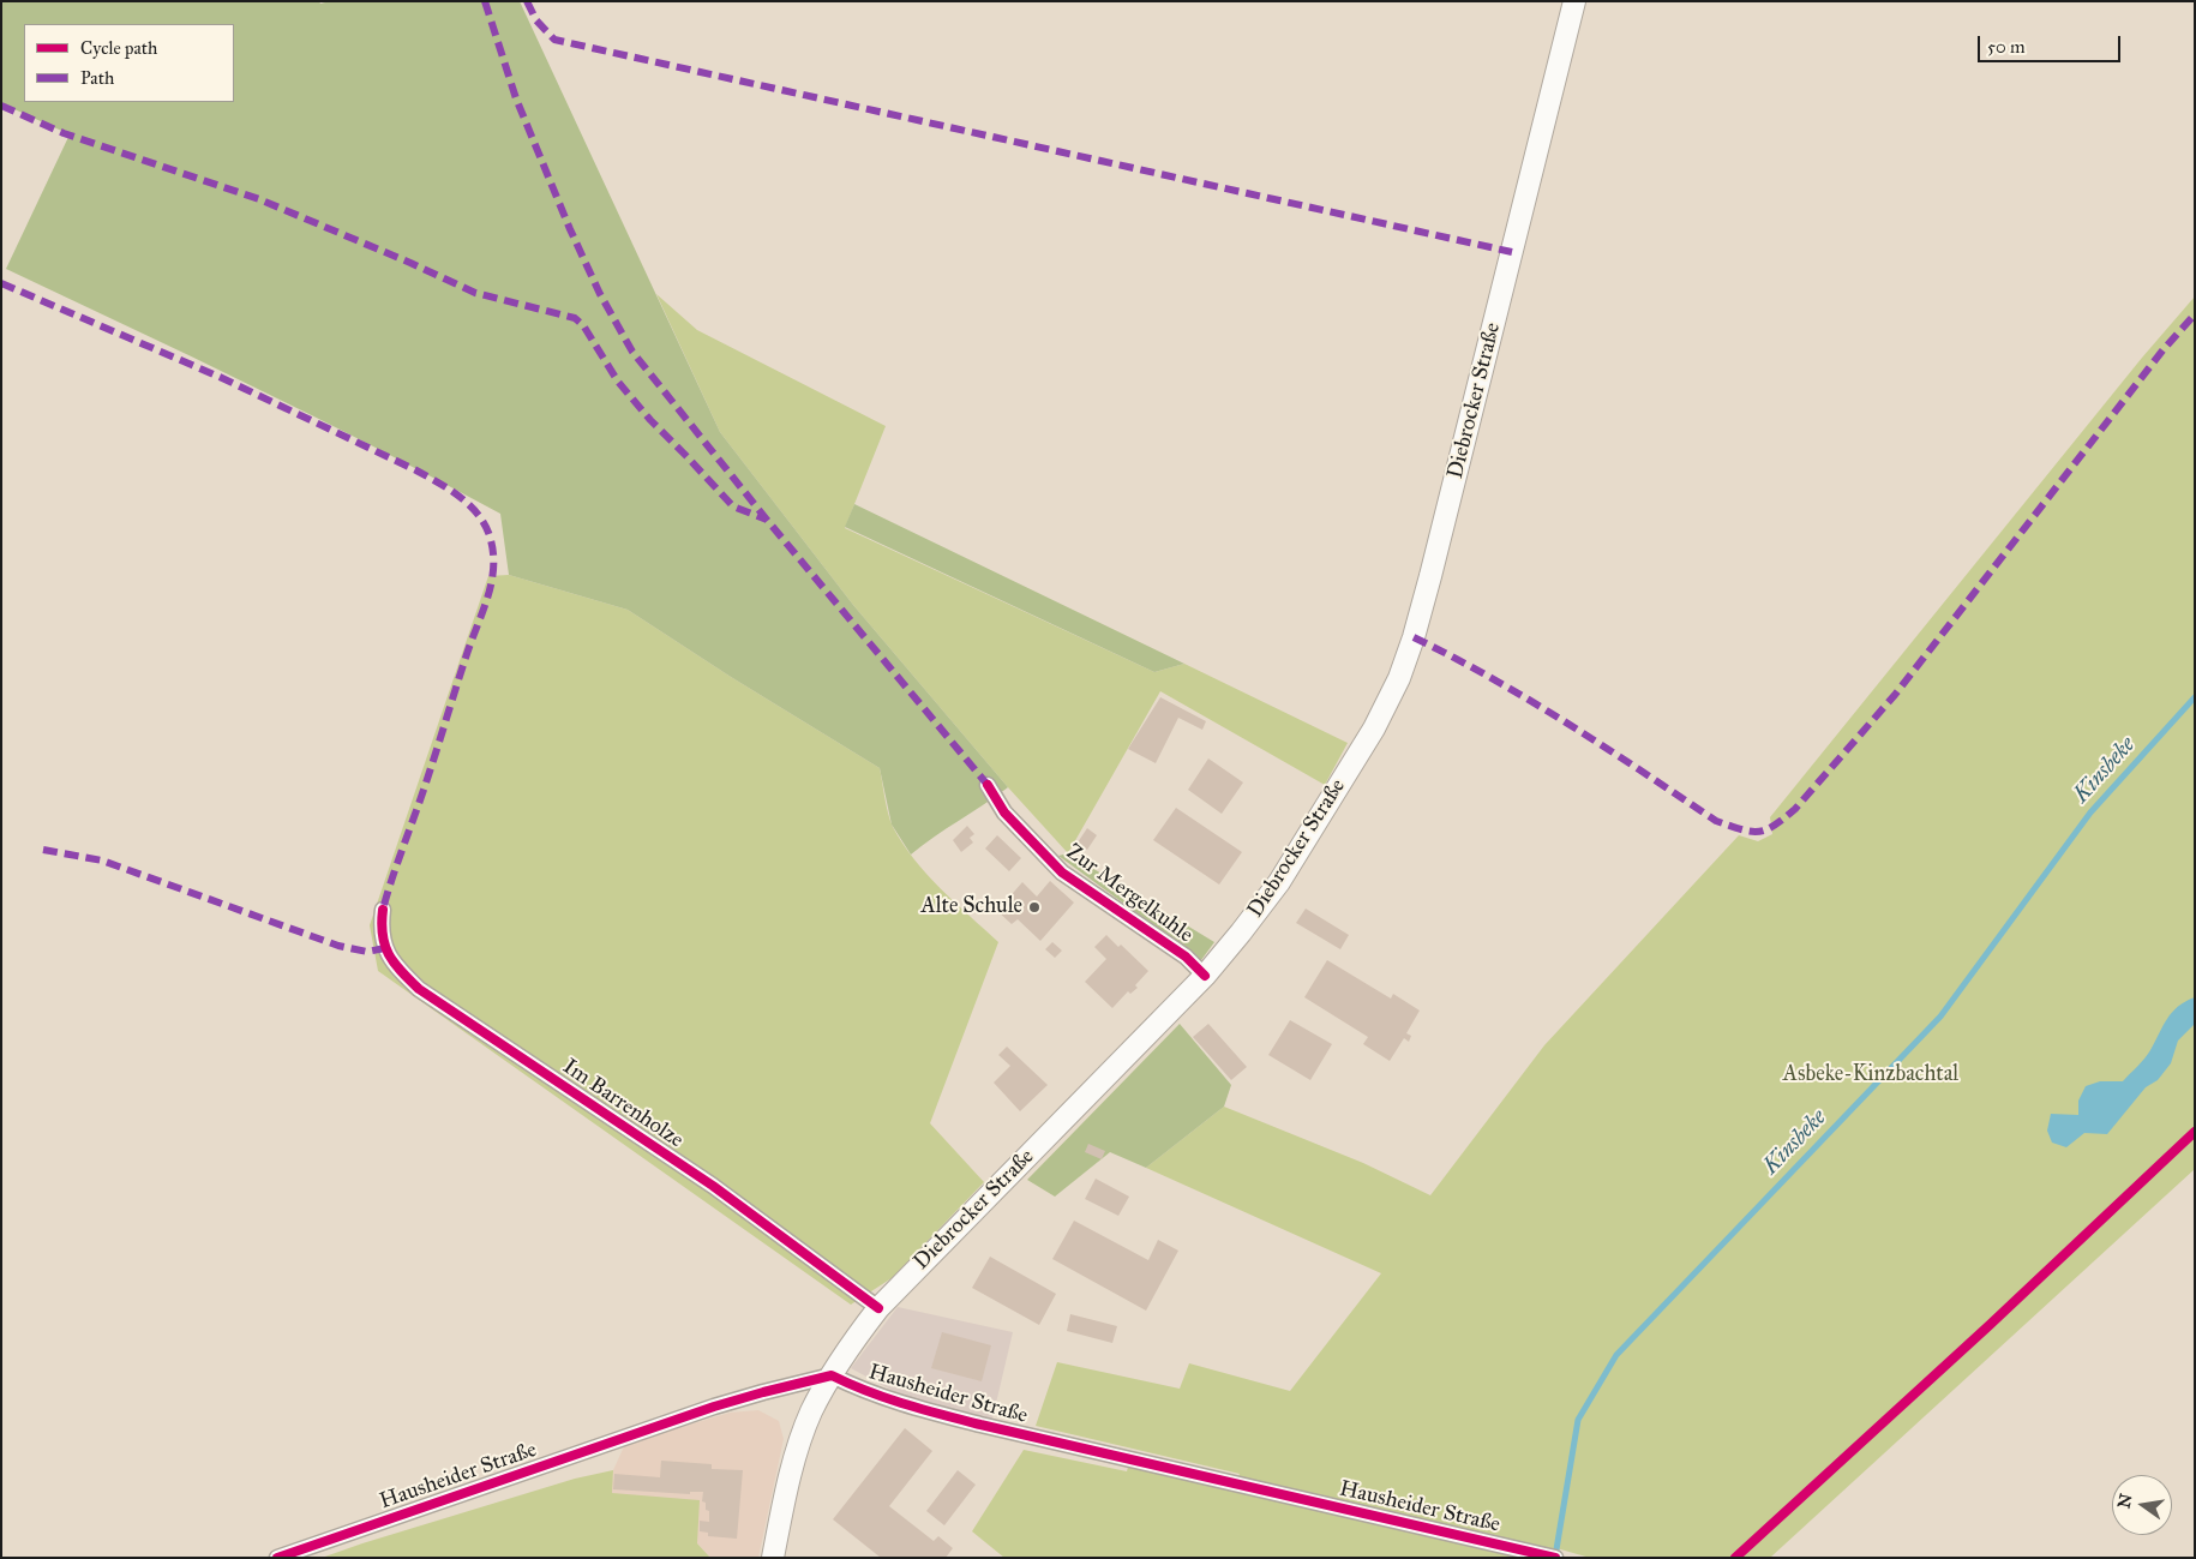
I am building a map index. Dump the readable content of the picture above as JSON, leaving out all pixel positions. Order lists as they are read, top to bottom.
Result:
{
  "streets": {
    "main road": ["Diebrocker Straße"],
    "street": ["Zur Mergelkuhle", "Im Barrenholze", "Hausheider Straße"]
  },
  "crossings": [
    ["Diebrocker Straße", "Zur Mergelkuhle"],
    ["Diebrocker Straße", "Im Barrenholze"],
    ["Diebrocker Straße", "Hausheider Straße"]
  ],
  "water": ["Kinsbeke"],
  "parks": ["Asbeke-Kinzbachtal"],
  "places": ["Alte Schule"],
  "legend": ["Cycle path", "Path"],
  "scale_bar": "50 m",
  "north": "left"
}
